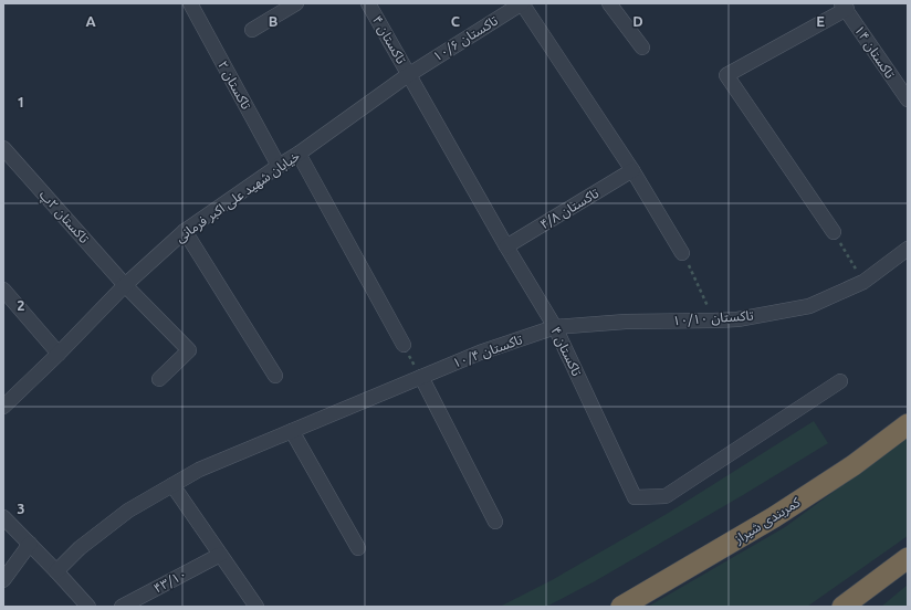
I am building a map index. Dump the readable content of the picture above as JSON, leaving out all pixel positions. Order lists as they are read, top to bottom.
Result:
{
  "streets": {
    "highway": ["کمربندی شیراز"],
    "street": [
      "تاکستان ۱۰/۶",
      "تاکستان ۴",
      "تاکستان ۱۴",
      "تاکستان ۲",
      "خیابان شهید علی اکبر فرمانی",
      "تاکستان ۴/۸",
      "تاکستان ۲پ",
      "تاکستان ۱۰/۱۰",
      "تاکستان ۱۰/۴",
      "۴۳/۱۰"
    ]
  },
  "crossings": [
    ["تاکستان ۱۰/۶", "تاکستان ۴"],
    ["تاکستان ۱۰/۶", "خیابان شهید علی اکبر فرمانی"],
    ["تاکستان ۴", "خیابان شهید علی اکبر فرمانی"],
    ["تاکستان ۴", "تاکستان ۴/۸"],
    ["تاکستان ۴", "تاکستان ۱۰/۱۰"],
    ["تاکستان ۴", "تاکستان ۱۰/۴"],
    ["تاکستان ۲", "خیابان شهید علی اکبر فرمانی"],
    ["خیابان شهید علی اکبر فرمانی", "تاکستان ۲پ"],
    ["تاکستان ۱۰/۱۰", "تاکستان ۱۰/۴"]
  ],
  "grid": {
    "columns": [
      "A",
      "B",
      "C",
      "D",
      "E"
    ],
    "rows": ["1", "2", "3"]
  }
}
